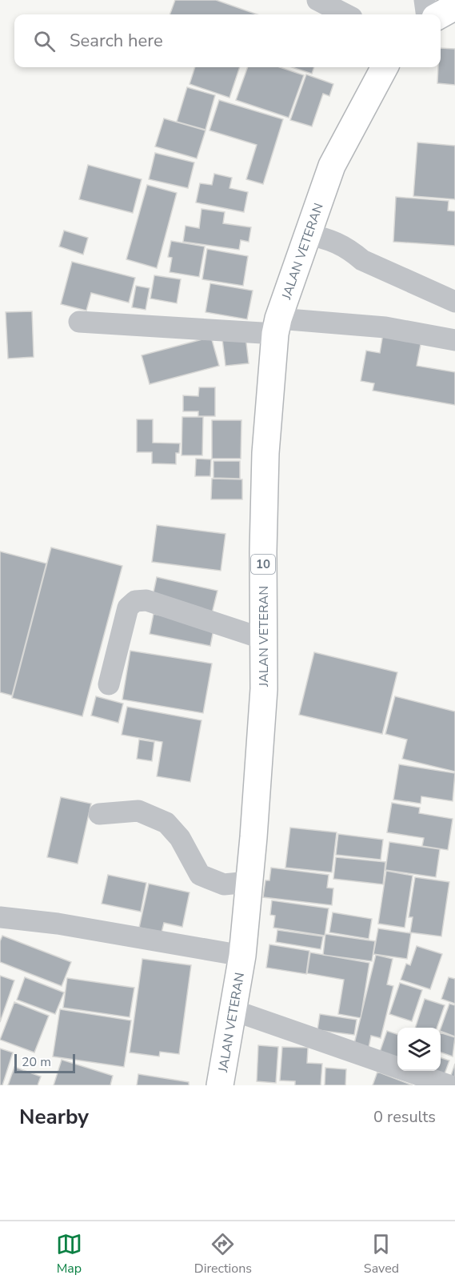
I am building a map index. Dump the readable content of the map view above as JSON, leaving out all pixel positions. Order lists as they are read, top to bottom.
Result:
{
  "streets": {
    "highway": ["JALAN VETERAN", "10"]
  },
  "scale_bar": "20 m",
  "page": {
    "search": "Search here",
    "scale": "20 m",
    "heading": ["Nearby", "0 results"],
    "nav": ["Map", "Directions", "Saved"]
  }
}
